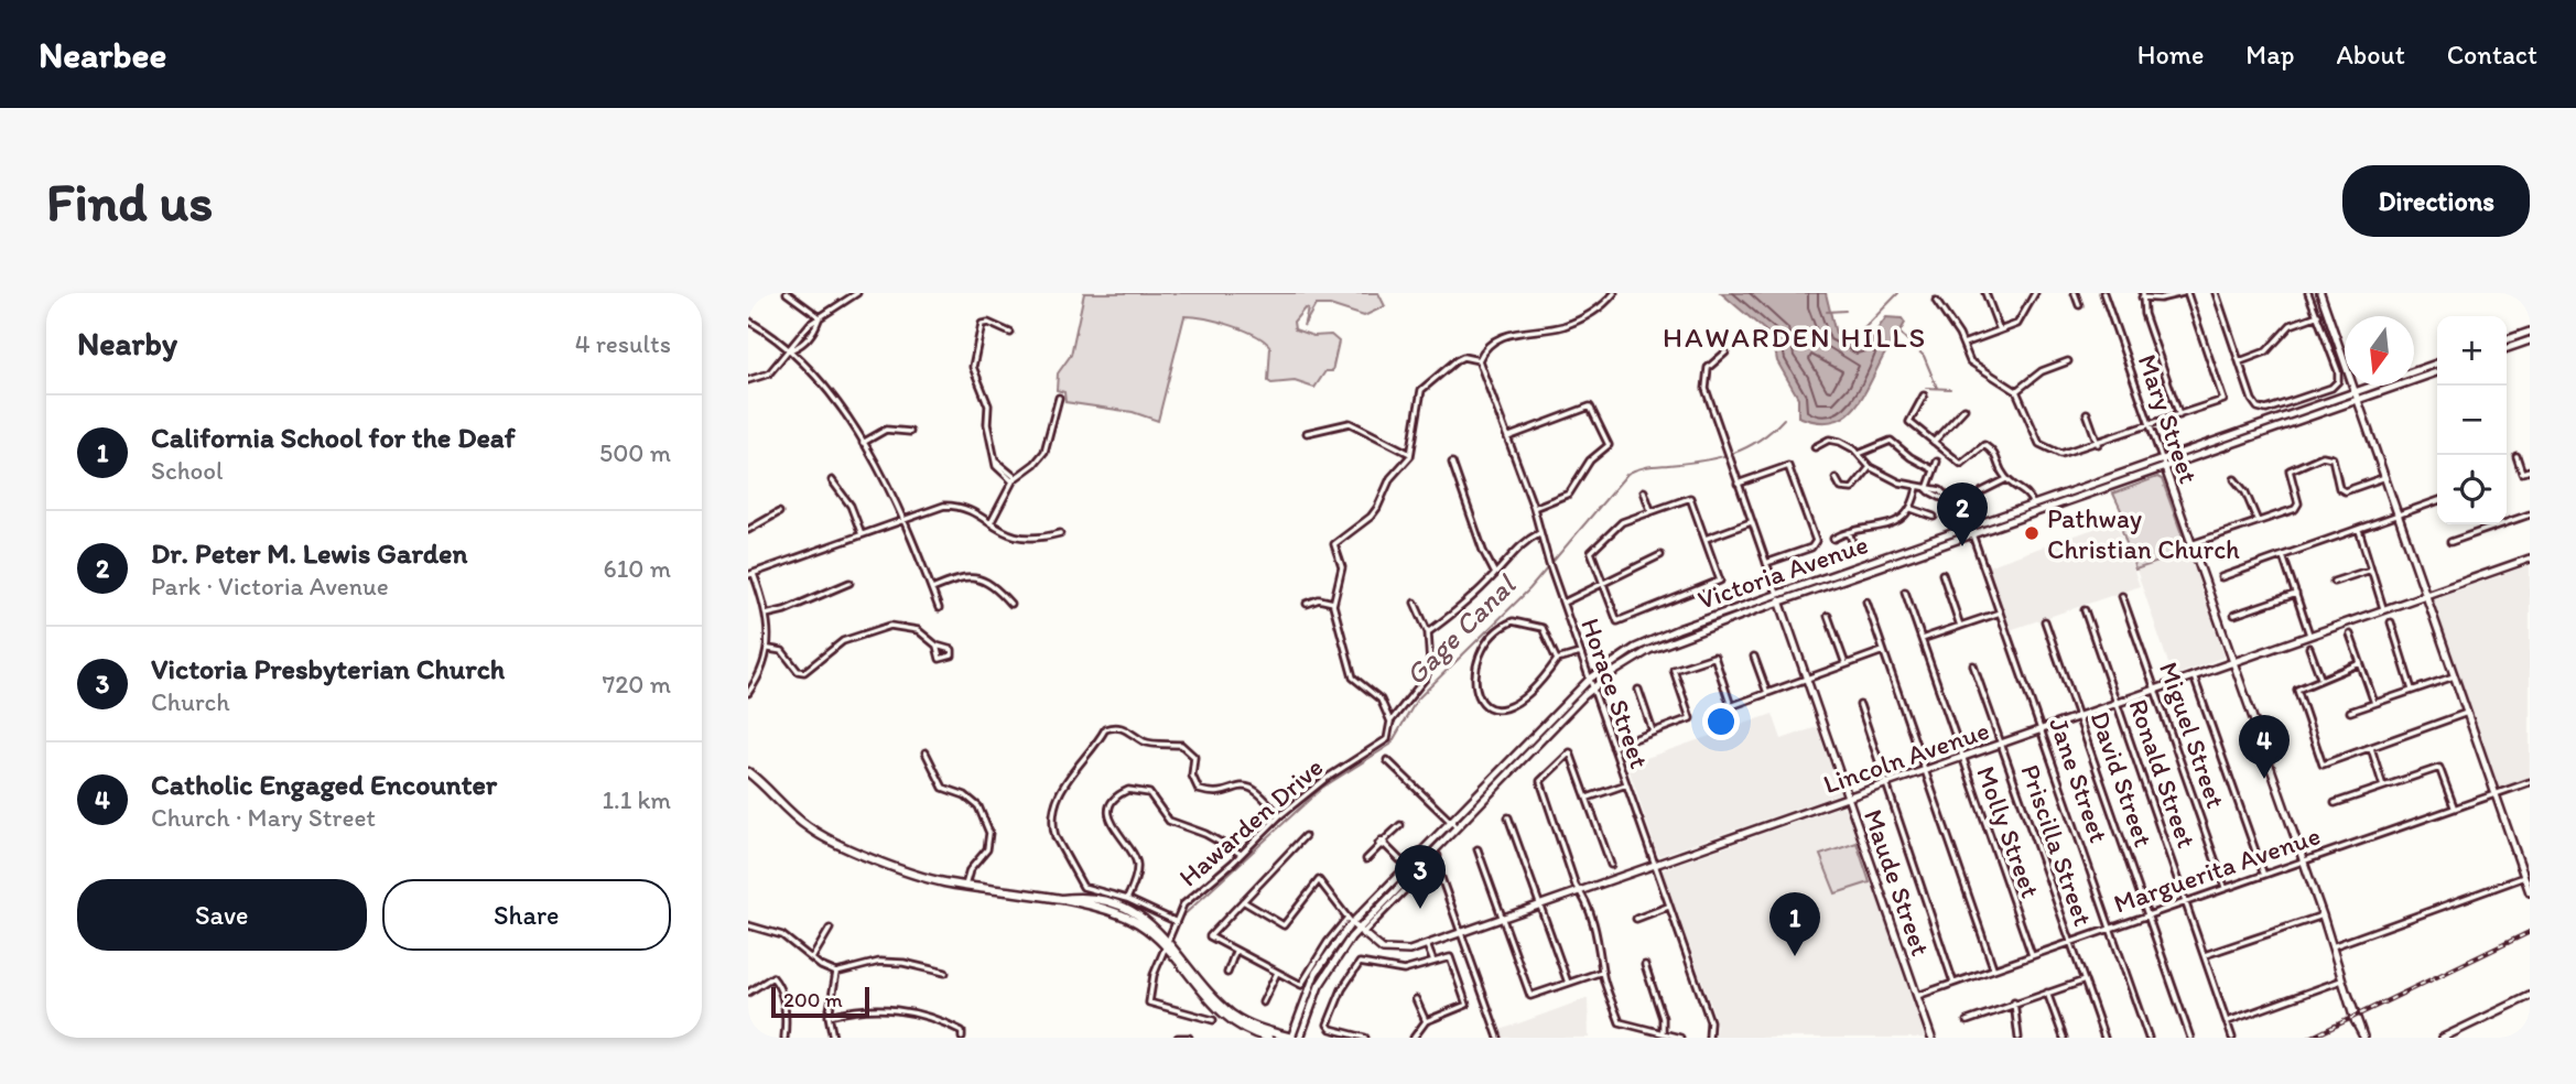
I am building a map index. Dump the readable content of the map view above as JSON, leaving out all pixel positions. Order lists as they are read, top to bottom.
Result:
{
  "streets": {
    "main road": [
      "Mary Street",
      "Victoria Avenue",
      "Lincoln Avenue",
      "Maude Street"
    ],
    "street": [
      "Horace Street",
      "Miguel Street",
      "Ronald Street",
      "David Street",
      "Jane Street",
      "Hawarden Drive",
      "Molly Street",
      "Priscilla Street",
      "Marguerita Avenue"
    ]
  },
  "crossings": [
    ["Mary Street", "Victoria Avenue"],
    ["Mary Street", "Lincoln Avenue"],
    ["Mary Street", "Marguerita Avenue"],
    ["Victoria Avenue", "Horace Street"],
    ["Victoria Avenue", "Lincoln Avenue"],
    ["Victoria Avenue", "Jane Street"],
    ["Victoria Avenue", "Maude Street"],
    ["Horace Street", "Lincoln Avenue"],
    ["Miguel Street", "Lincoln Avenue"],
    ["Miguel Street", "Marguerita Avenue"],
    ["Lincoln Avenue", "Ronald Street"],
    ["Lincoln Avenue", "David Street"],
    ["Lincoln Avenue", "Jane Street"],
    ["Lincoln Avenue", "Molly Street"],
    ["Lincoln Avenue", "Priscilla Street"],
    ["Lincoln Avenue", "Maude Street"],
    ["Ronald Street", "Marguerita Avenue"],
    ["David Street", "Marguerita Avenue"],
    ["Jane Street", "Marguerita Avenue"],
    ["Molly Street", "Marguerita Avenue"],
    ["Priscilla Street", "Marguerita Avenue"],
    ["Marguerita Avenue", "Maude Street"]
  ],
  "districts": ["HAWARDEN HILLS"],
  "water": ["Gage Canal"],
  "places": ["Pathway Christian Church"],
  "scale_bar": "200 m",
  "north": "bottom",
  "page": {
    "header": "Nearbee",
    "nav": [
      "Home",
      "Map",
      "About",
      "Contact"
    ],
    "buttons": [
      "Directions",
      ["Save", "Share"]
    ],
    "title": "Find us",
    "heading": ["Nearby", "4 results"],
    "map_buttons": ["+", "−"],
    "list": [
      {
        "mark": "1",
        "name": "California School for the Deaf",
        "note": "School",
        "value": "500 m"
      },
      {
        "mark": "2",
        "name": "Dr. Peter M. Lewis Garden",
        "note": "Park · Victoria Avenue",
        "value": "610 m"
      },
      {
        "mark": "3",
        "name": "Victoria Presbyterian Church",
        "note": "Church",
        "value": "720 m"
      },
      {
        "mark": "4",
        "name": "Catholic Engaged Encounter",
        "note": "Church · Mary Street",
        "value": "1.1 km"
      }
    ],
    "pins": [
      "2",
      "4",
      "3",
      "1"
    ],
    "scale": "200 m"
  }
}
